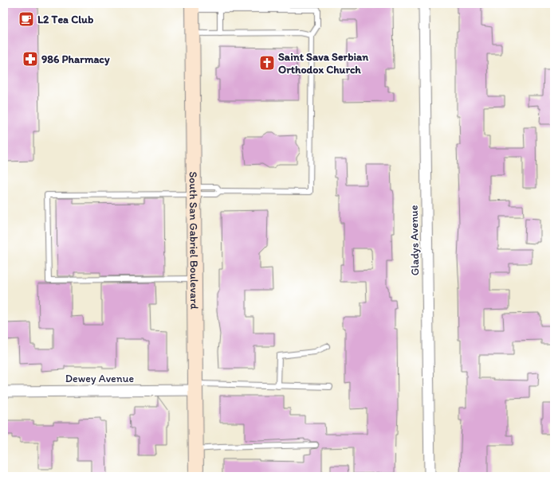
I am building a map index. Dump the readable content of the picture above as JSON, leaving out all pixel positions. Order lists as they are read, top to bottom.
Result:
{
  "streets": {
    "main road": ["South San Gabriel Boulevard"],
    "street": ["Gladys Avenue", "Dewey Avenue"]
  },
  "crossings": [
    ["South San Gabriel Boulevard", "Dewey Avenue"]
  ],
  "places": {
    "cafe": ["L2 Tea Club"],
    "pharmacy": ["986 Pharmacy"],
    "church": ["Saint Sava Serbian Orthodox Church"]
  }
}
